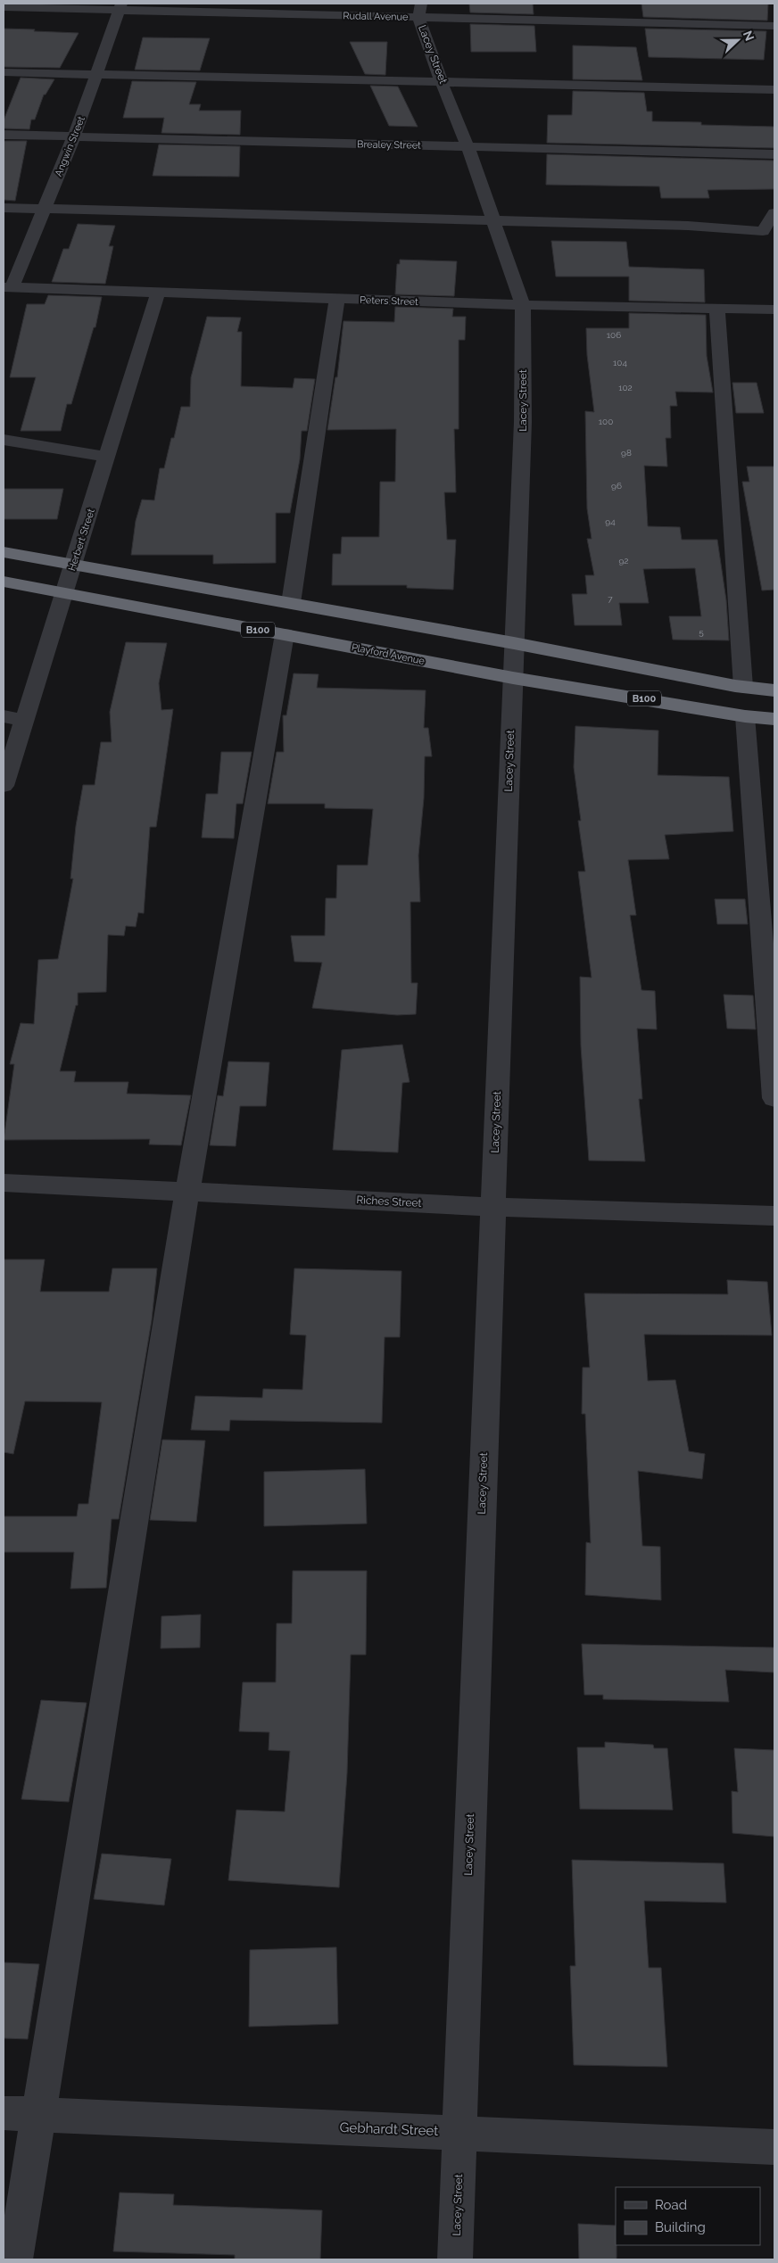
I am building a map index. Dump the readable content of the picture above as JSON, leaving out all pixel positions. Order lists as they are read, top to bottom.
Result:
{
  "streets": {
    "highway": ["B100", "Playford Avenue"],
    "street": [
      "Rudall Avenue",
      "Lacey Street",
      "Brealey Street",
      "Angwin Street",
      "Peters Street",
      "Herbert Street",
      "Riches Street",
      "Gebhardt Street"
    ]
  },
  "crossings": [
    ["Rudall Avenue", "Lacey Street"],
    ["Rudall Avenue", "Angwin Street"],
    ["Lacey Street", "Brealey Street"],
    ["Lacey Street", "Peters Street"],
    ["Lacey Street", "Playford Avenue"],
    ["Lacey Street", "Riches Street"],
    ["Lacey Street", "Gebhardt Street"],
    ["Brealey Street", "Angwin Street"],
    ["Angwin Street", "Peters Street"],
    ["Peters Street", "Herbert Street"],
    ["Herbert Street", "Playford Avenue"]
  ],
  "house_numbers": [
    "106",
    "104",
    "102",
    "100",
    "98",
    "96",
    "94",
    "92",
    "7",
    "5"
  ],
  "legend": ["Road", "Building"],
  "north": "right"
}
